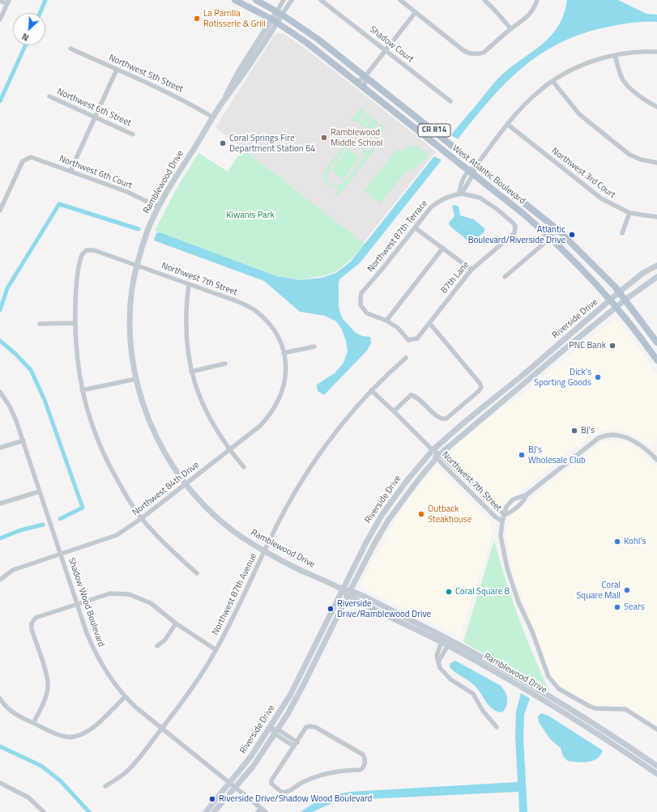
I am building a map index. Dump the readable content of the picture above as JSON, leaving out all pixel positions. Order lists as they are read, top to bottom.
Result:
{
  "streets": {
    "main road": ["CR 814", "West Atlantic Boulevard"],
    "street": [
      "Shadow Court",
      "Northwest 5th Street",
      "Northwest 6th Street",
      "Northwest 6th Court",
      "Northwest 3rd Court",
      "Ramblewood Drive",
      "Northwest 87th Terrace",
      "87th Lane",
      "Northwest 7th Street",
      "Riverside Drive",
      "Northwest 84th Drive",
      "Northwest 87th Avenue",
      "Shadow Wood Boulevard"
    ]
  },
  "crossings": [
    ["Northwest 5th Street", "Ramblewood Drive"],
    ["Northwest 6th Court", "Ramblewood Drive"],
    ["West Atlantic Boulevard", "Ramblewood Drive"],
    ["West Atlantic Boulevard", "Riverside Drive"],
    ["Ramblewood Drive", "Northwest 7th Street"],
    ["Ramblewood Drive", "Riverside Drive"],
    ["Ramblewood Drive", "Northwest 84th Drive"],
    ["Ramblewood Drive", "Northwest 87th Avenue"],
    ["Northwest 87th Terrace", "87th Lane"],
    ["Northwest 7th Street", "Riverside Drive"],
    ["Northwest 7th Street", "Northwest 84th Drive"],
    ["Northwest 7th Street", "Northwest 87th Avenue"],
    ["Riverside Drive", "Shadow Wood Boulevard"],
    ["Northwest 84th Drive", "Shadow Wood Boulevard"],
    ["Northwest 87th Avenue", "Shadow Wood Boulevard"]
  ],
  "parks": ["Kiwanis Park"],
  "places": [
    "La Parrilla Rotisserie & Grill",
    "Ramblewood Middle School",
    "Coral Springs Fire Department Station 64",
    "Atlantic Boulevard/Riverside Drive",
    "PNC Bank",
    "Dick's Sporting Goods",
    "BJ's",
    "BJ's Wholesale Club",
    "Outback Steakhouse",
    "Kohl's",
    "Coral Square Mall",
    "Coral Square 8",
    "Sears",
    "Riverside Drive/Ramblewood Drive",
    "Riverside Drive/Shadow Wood Boulevard"
  ],
  "north": "bottom left"
}
